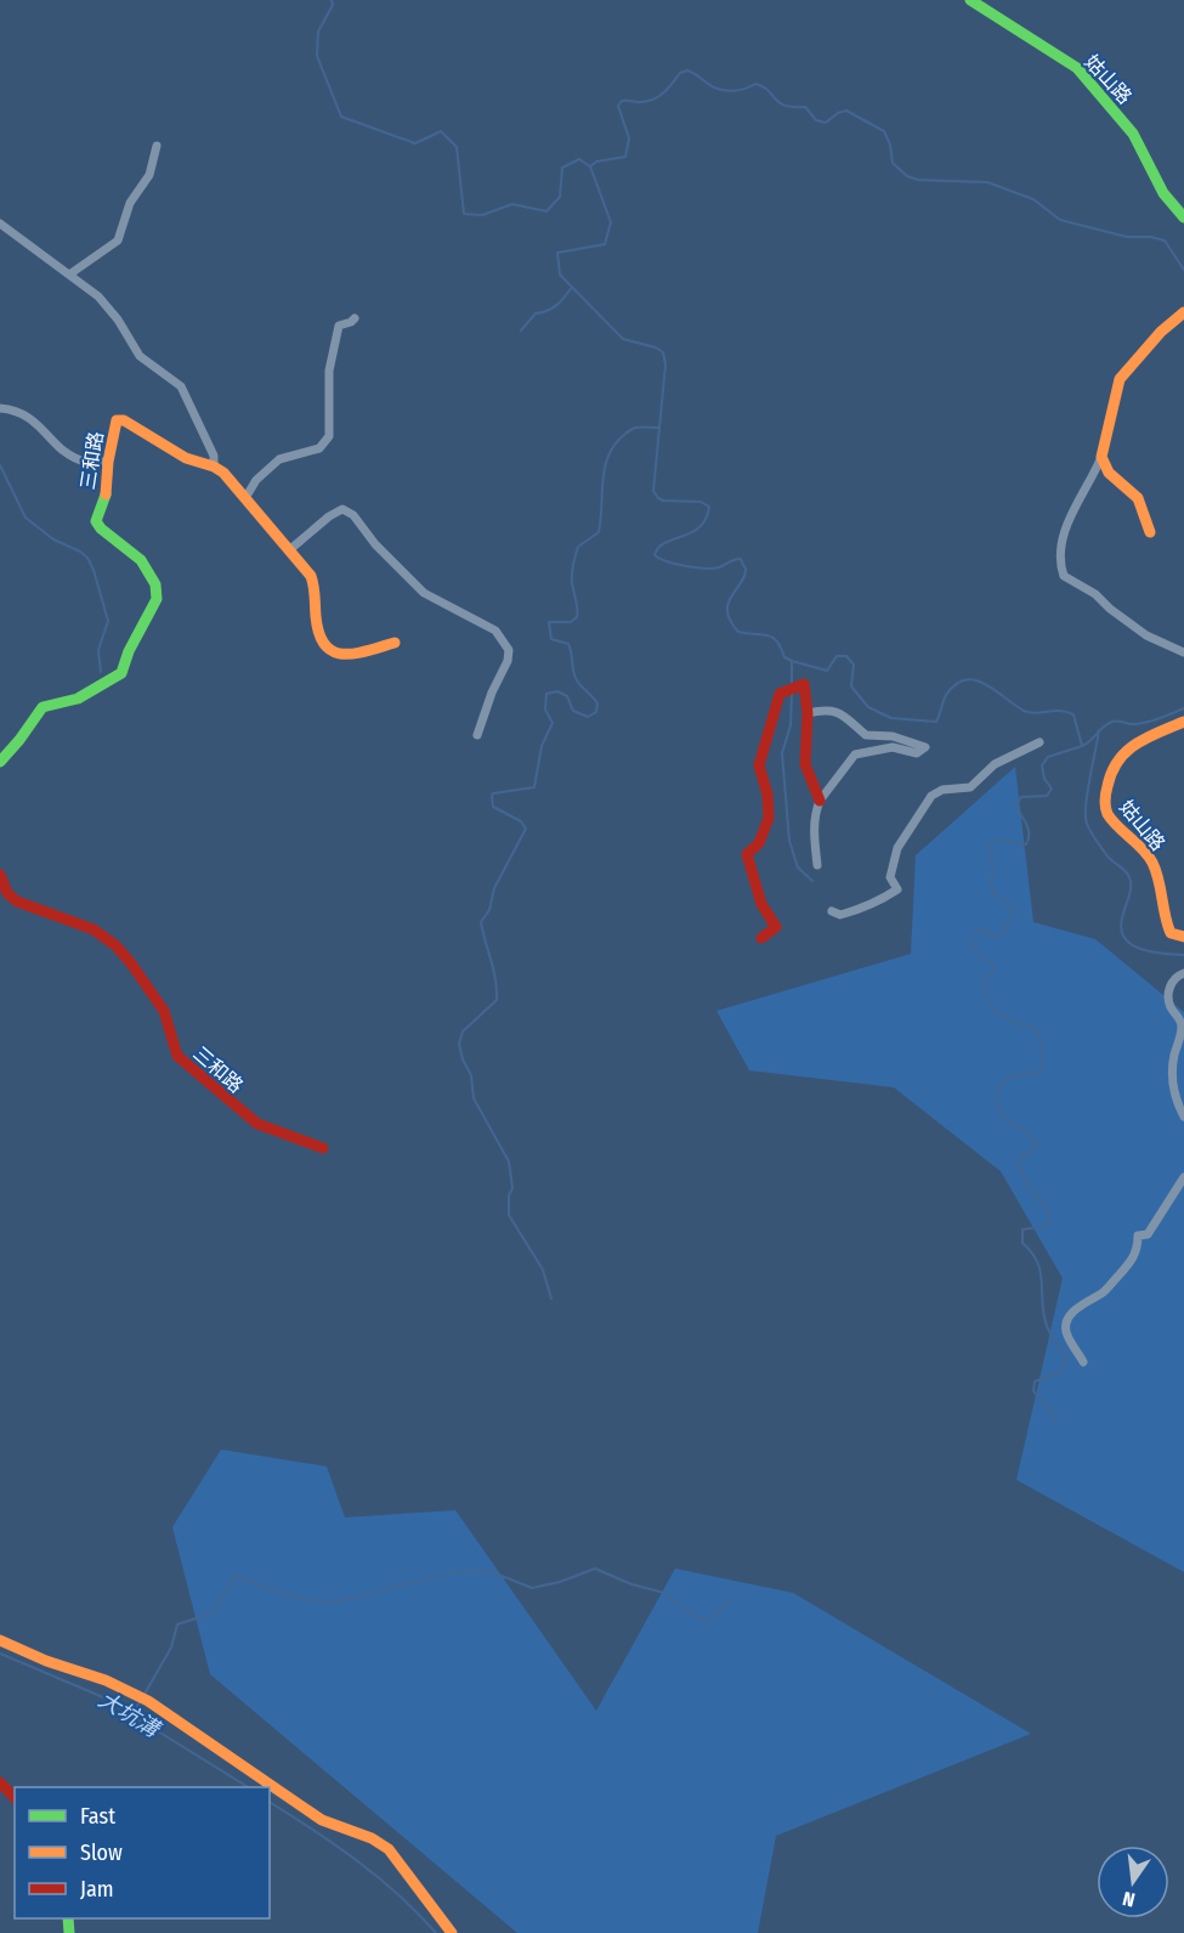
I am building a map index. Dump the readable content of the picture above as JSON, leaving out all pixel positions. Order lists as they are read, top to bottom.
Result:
{
  "streets": {
    "street": ["姑山路", "三和路"]
  },
  "water": ["大坑溝"],
  "legend": ["Fast", "Slow", "Jam"],
  "north": "bottom"
}
